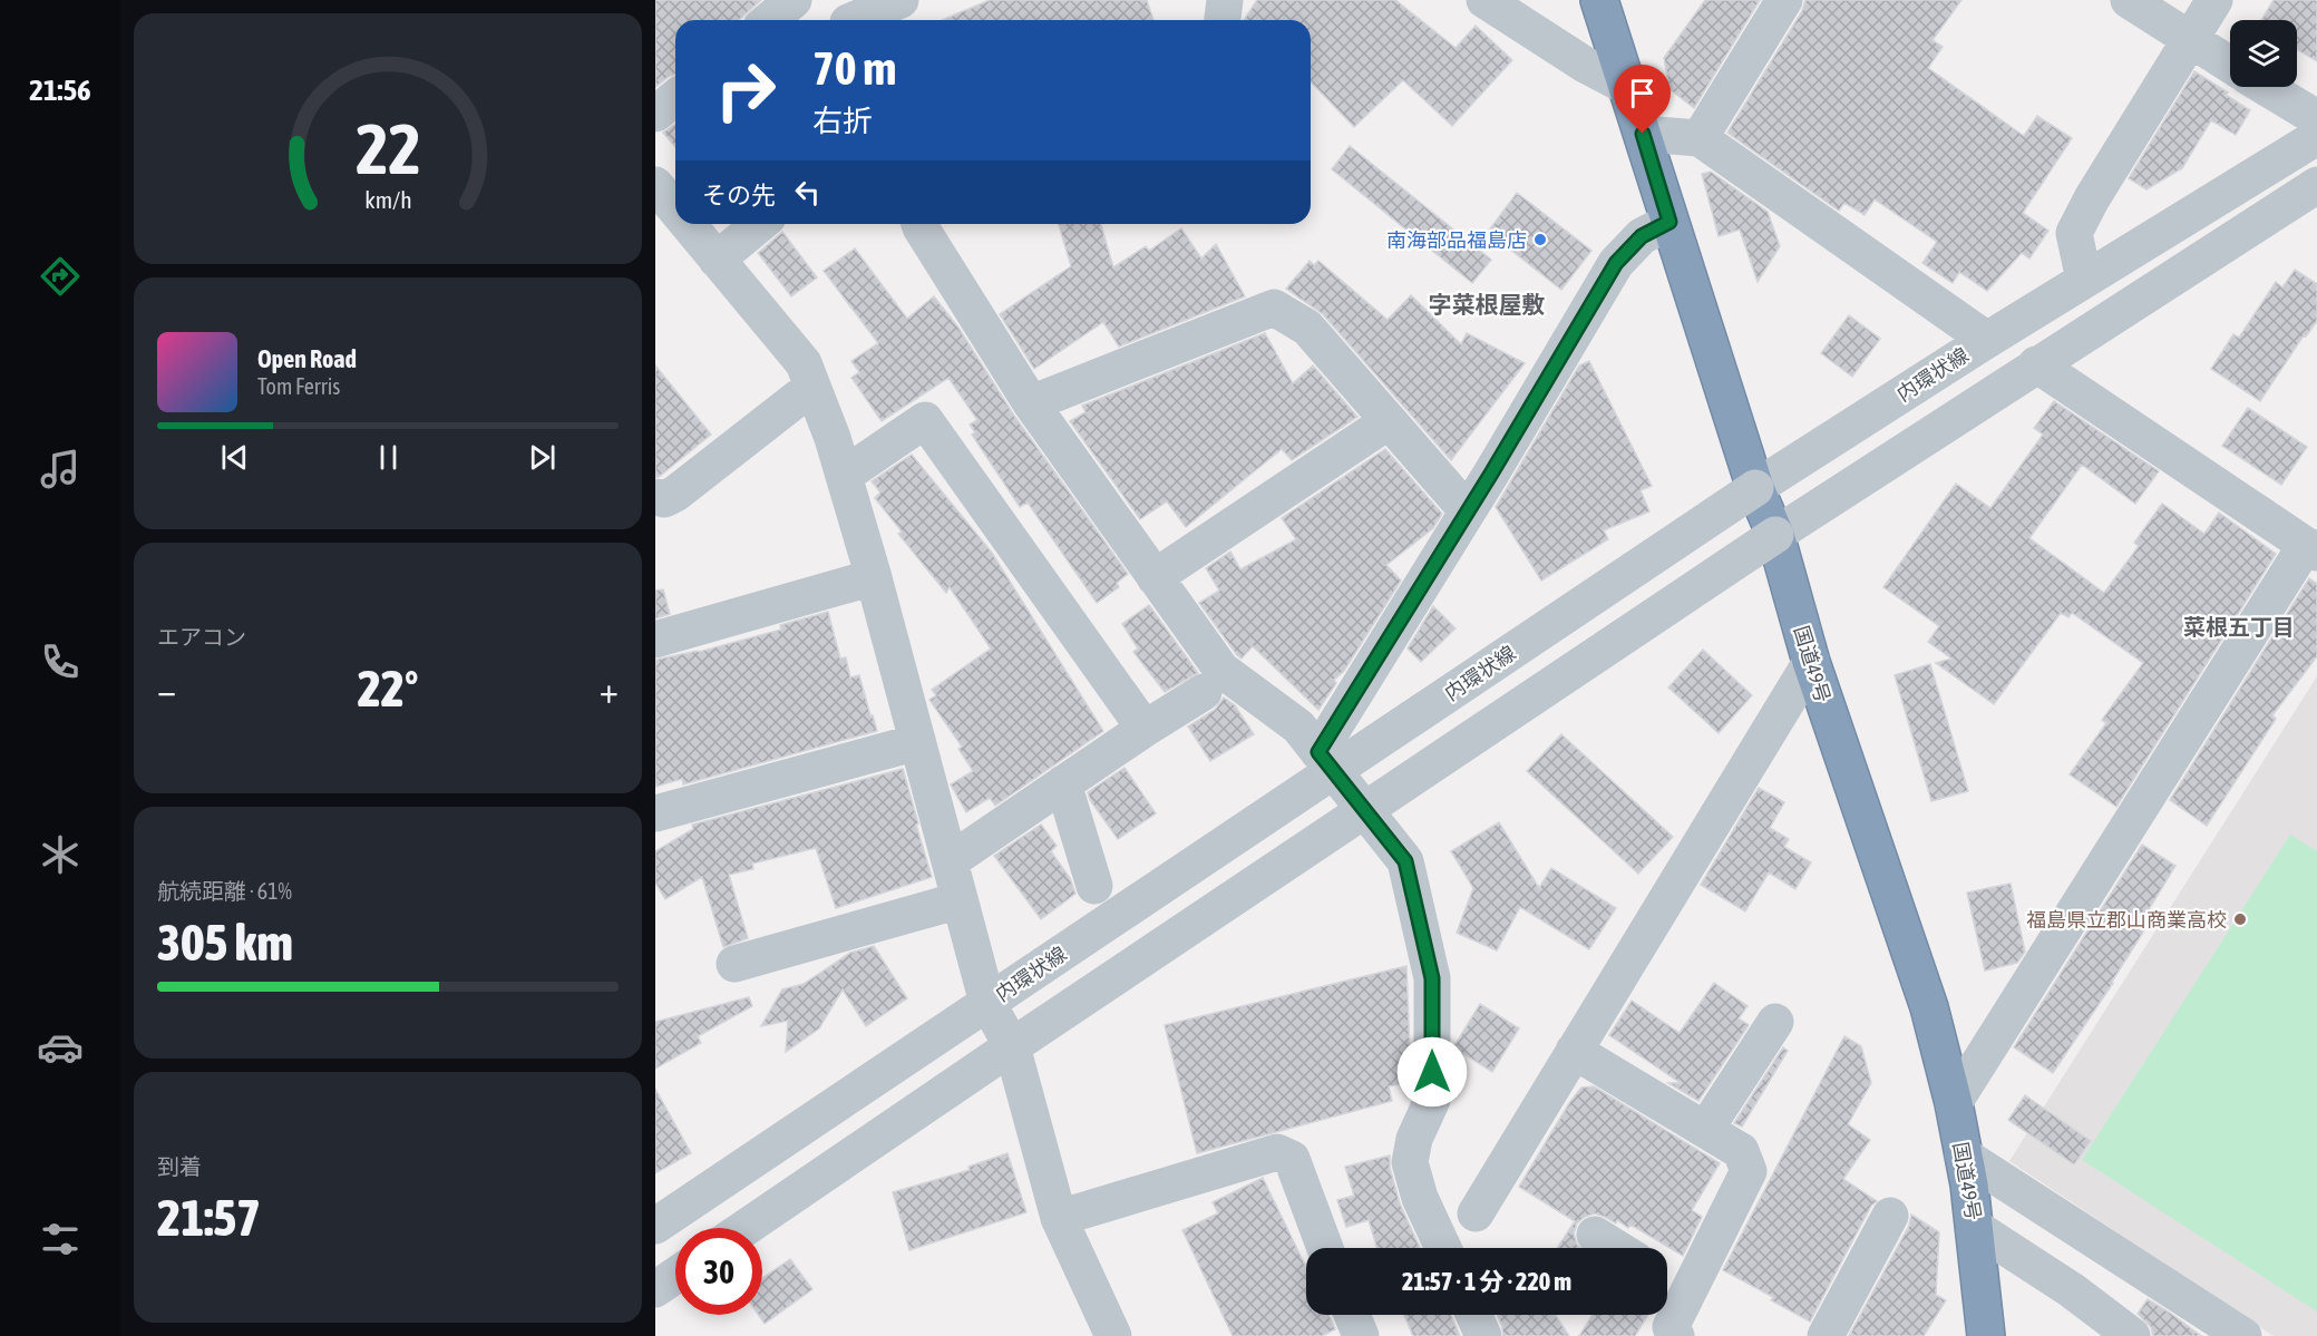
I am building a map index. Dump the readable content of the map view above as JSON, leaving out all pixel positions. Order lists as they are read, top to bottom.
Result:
{
  "streets": {
    "highway": ["国道49号"],
    "street": ["内環状線"]
  },
  "crossings": [
    ["内環状線", "国道49号"]
  ],
  "districts": ["字菜根屋敷", "菜根五丁目"],
  "places": ["南海部品福島店", "福島県立郡山商業高校"],
  "page": {
    "tabs": "21:56",
    "turn": ["70 m", "右折"],
    "then": "その先",
    "song": ["Open Road", "Tom Ferris"],
    "tile": [
      "エアコン",
      ["航続距離 · 61%", "305 km"],
      ["到着", "21:57"]
    ],
    "heat": ["−", "22°", "+"],
    "limit": "30",
    "trip": "21:57 · 1 分 · 220 m",
    "gauge": ["22", "km/h"]
  }
}
